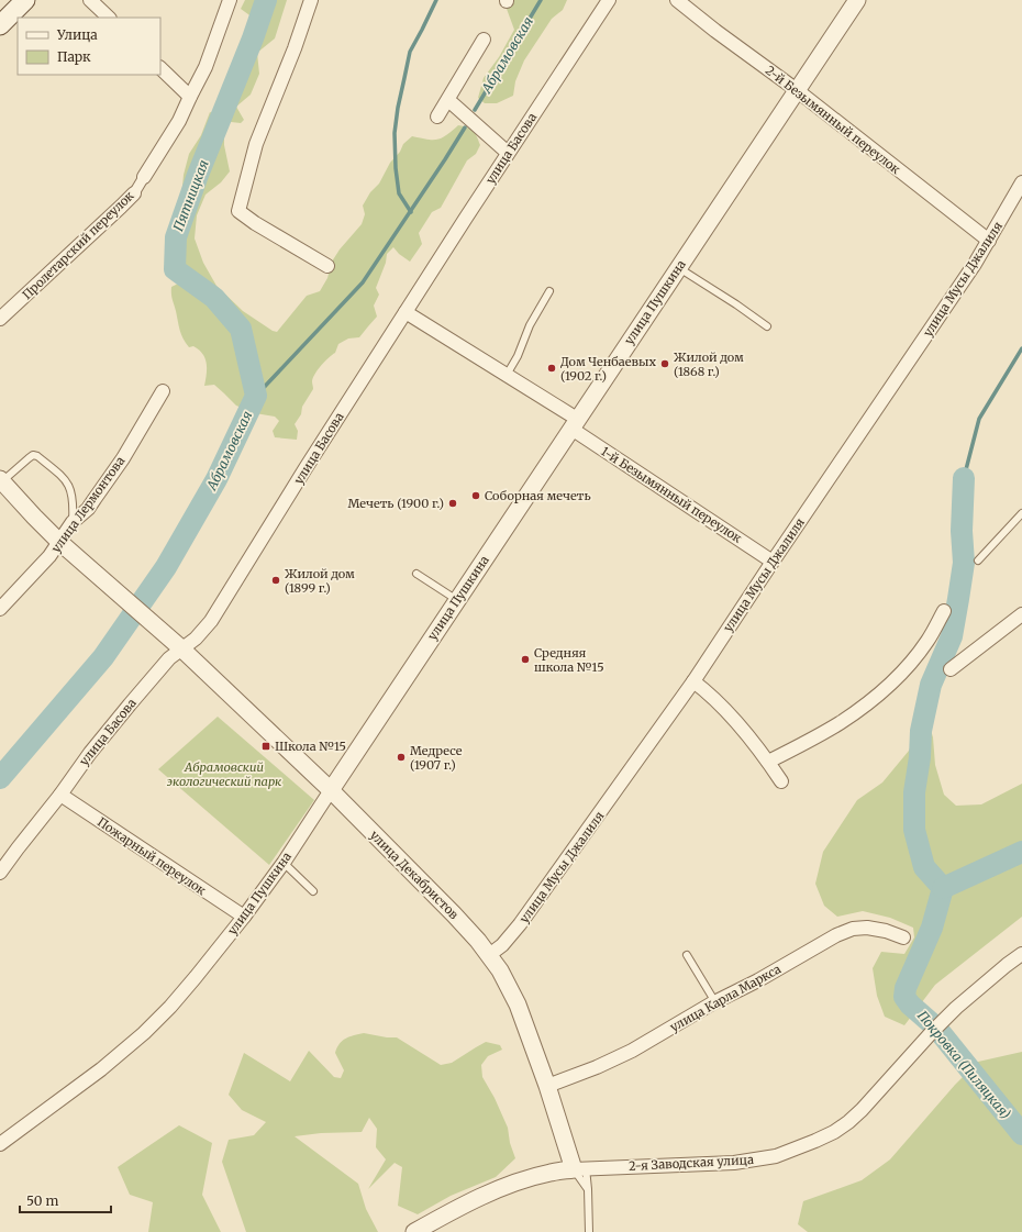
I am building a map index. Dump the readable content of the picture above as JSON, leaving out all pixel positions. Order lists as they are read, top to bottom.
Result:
{
  "streets": {
    "street": [
      "2-й Безымянный переулок",
      "улица Басова",
      "Пролетарский переулок",
      "улица Мусы Джалиля",
      "улица Пушкина",
      "1-й Безымянный переулок",
      "улица Лермонтова",
      "Пожарный переулок",
      "улица Декабристов",
      "улица Карла Маркса",
      "2-я Заводская улица"
    ]
  },
  "crossings": [
    ["2-й Безымянный переулок", "улица Мусы Джалиля"],
    ["2-й Безымянный переулок", "улица Пушкина"],
    ["улица Басова", "1-й Безымянный переулок"],
    ["улица Басова", "Пожарный переулок"],
    ["улица Басова", "улица Декабристов"],
    ["улица Мусы Джалиля", "1-й Безымянный переулок"],
    ["улица Мусы Джалиля", "улица Декабристов"],
    ["улица Пушкина", "1-й Безымянный переулок"],
    ["улица Пушкина", "Пожарный переулок"],
    ["улица Пушкина", "улица Декабристов"],
    ["улица Лермонтова", "улица Декабристов"],
    ["улица Декабристов", "улица Карла Маркса"],
    ["улица Декабристов", "2-я Заводская улица"]
  ],
  "water": ["Абрамовская", "Пятницкая", "Покровка (Пиляцкая)"],
  "parks": ["Абрамовский экологический парк"],
  "places": {
    "other": [
      "Жилой дом (1868 г.)",
      "Дом Ченбаевых (1902 г.)",
      "Соборная мечеть",
      "Мечеть (1900 г.)",
      "Жилой дом (1899 г.)",
      "Средняя школа №15",
      "Медресе (1907 г.)"
    ],
    "transit": ["Школа №15"]
  },
  "legend": ["Улица", "Парк"],
  "scale_bar": "50 m"
}
